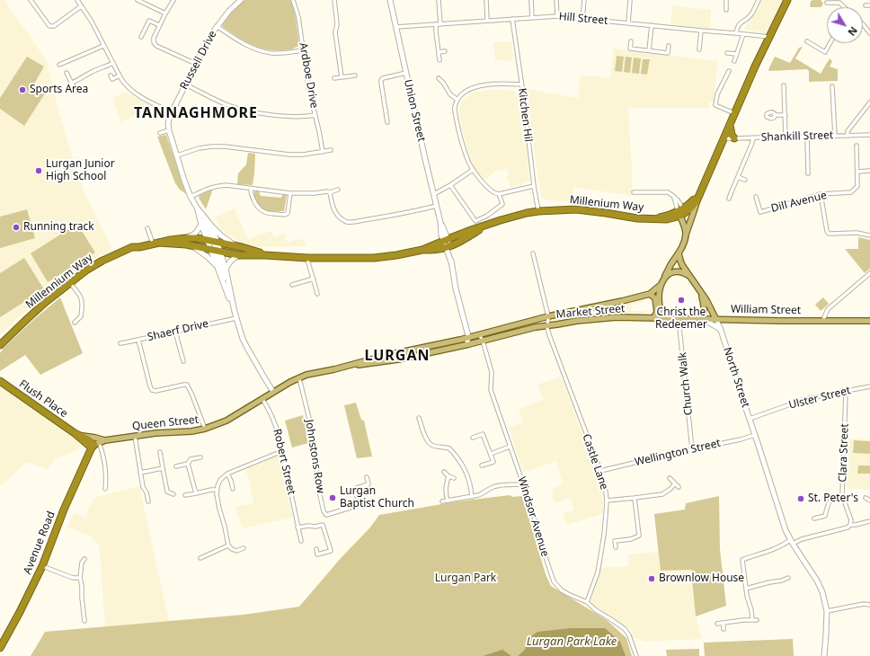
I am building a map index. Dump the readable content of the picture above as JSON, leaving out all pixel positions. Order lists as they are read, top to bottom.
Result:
{
  "streets": {
    "highway": [
      "Millenium Way",
      "Millennium Way",
      "Flush Place",
      "Avenue Road"
    ],
    "main road": ["William Street", "Market Street", "Queen Street"],
    "street": [
      "Hill Street",
      "Russell Drive",
      "Ardboe Drive",
      "Union Street",
      "Kitchen Hil",
      "Shankill Street",
      "Dill Avenue",
      "Shaerf Drive",
      "North Street",
      "Church Walk",
      "Ulster Street",
      "Wellington Street",
      "Clara Street",
      "Johnstons Row",
      "Robert Street",
      "Castle Lane",
      "Windsor Avenue"
    ]
  },
  "crossings": [
    ["Hill Street", "Union Street"],
    ["Hill Street", "Kitchen Hil"],
    ["Union Street", "Millennium Way"],
    ["Union Street", "Market Street"],
    ["Kitchen Hil", "Millenium Way"],
    ["Kitchen Hil", "Millennium Way"],
    ["Millenium Way", "Millennium Way"],
    ["William Street", "Market Street"],
    ["William Street", "North Street"],
    ["Market Street", "North Street"],
    ["Market Street", "Church Walk"],
    ["Market Street", "Queen Street"],
    ["Market Street", "Castle Lane"],
    ["Market Street", "Windsor Avenue"],
    ["North Street", "Ulster Street"],
    ["North Street", "Wellington Street"],
    ["Church Walk", "Wellington Street"],
    ["Ulster Street", "Clara Street"],
    ["Flush Place", "Queen Street"],
    ["Flush Place", "Avenue Road"],
    ["Queen Street", "Johnstons Row"],
    ["Queen Street", "Robert Street"],
    ["Queen Street", "Avenue Road"],
    ["Wellington Street", "Castle Lane"],
    ["Castle Lane", "Windsor Avenue"]
  ],
  "districts": ["TANNAGHMORE", "LURGAN"],
  "water": ["Lurgan Park Lake"],
  "parks": ["Lurgan Park"],
  "places": [
    "Sports Area",
    "Lurgan Junior High School",
    "Running track",
    "Christ the Redeemer",
    "Lurgan Baptist Church",
    "St. Peter's",
    "Brownlow House"
  ],
  "north": "bottom right"
}
